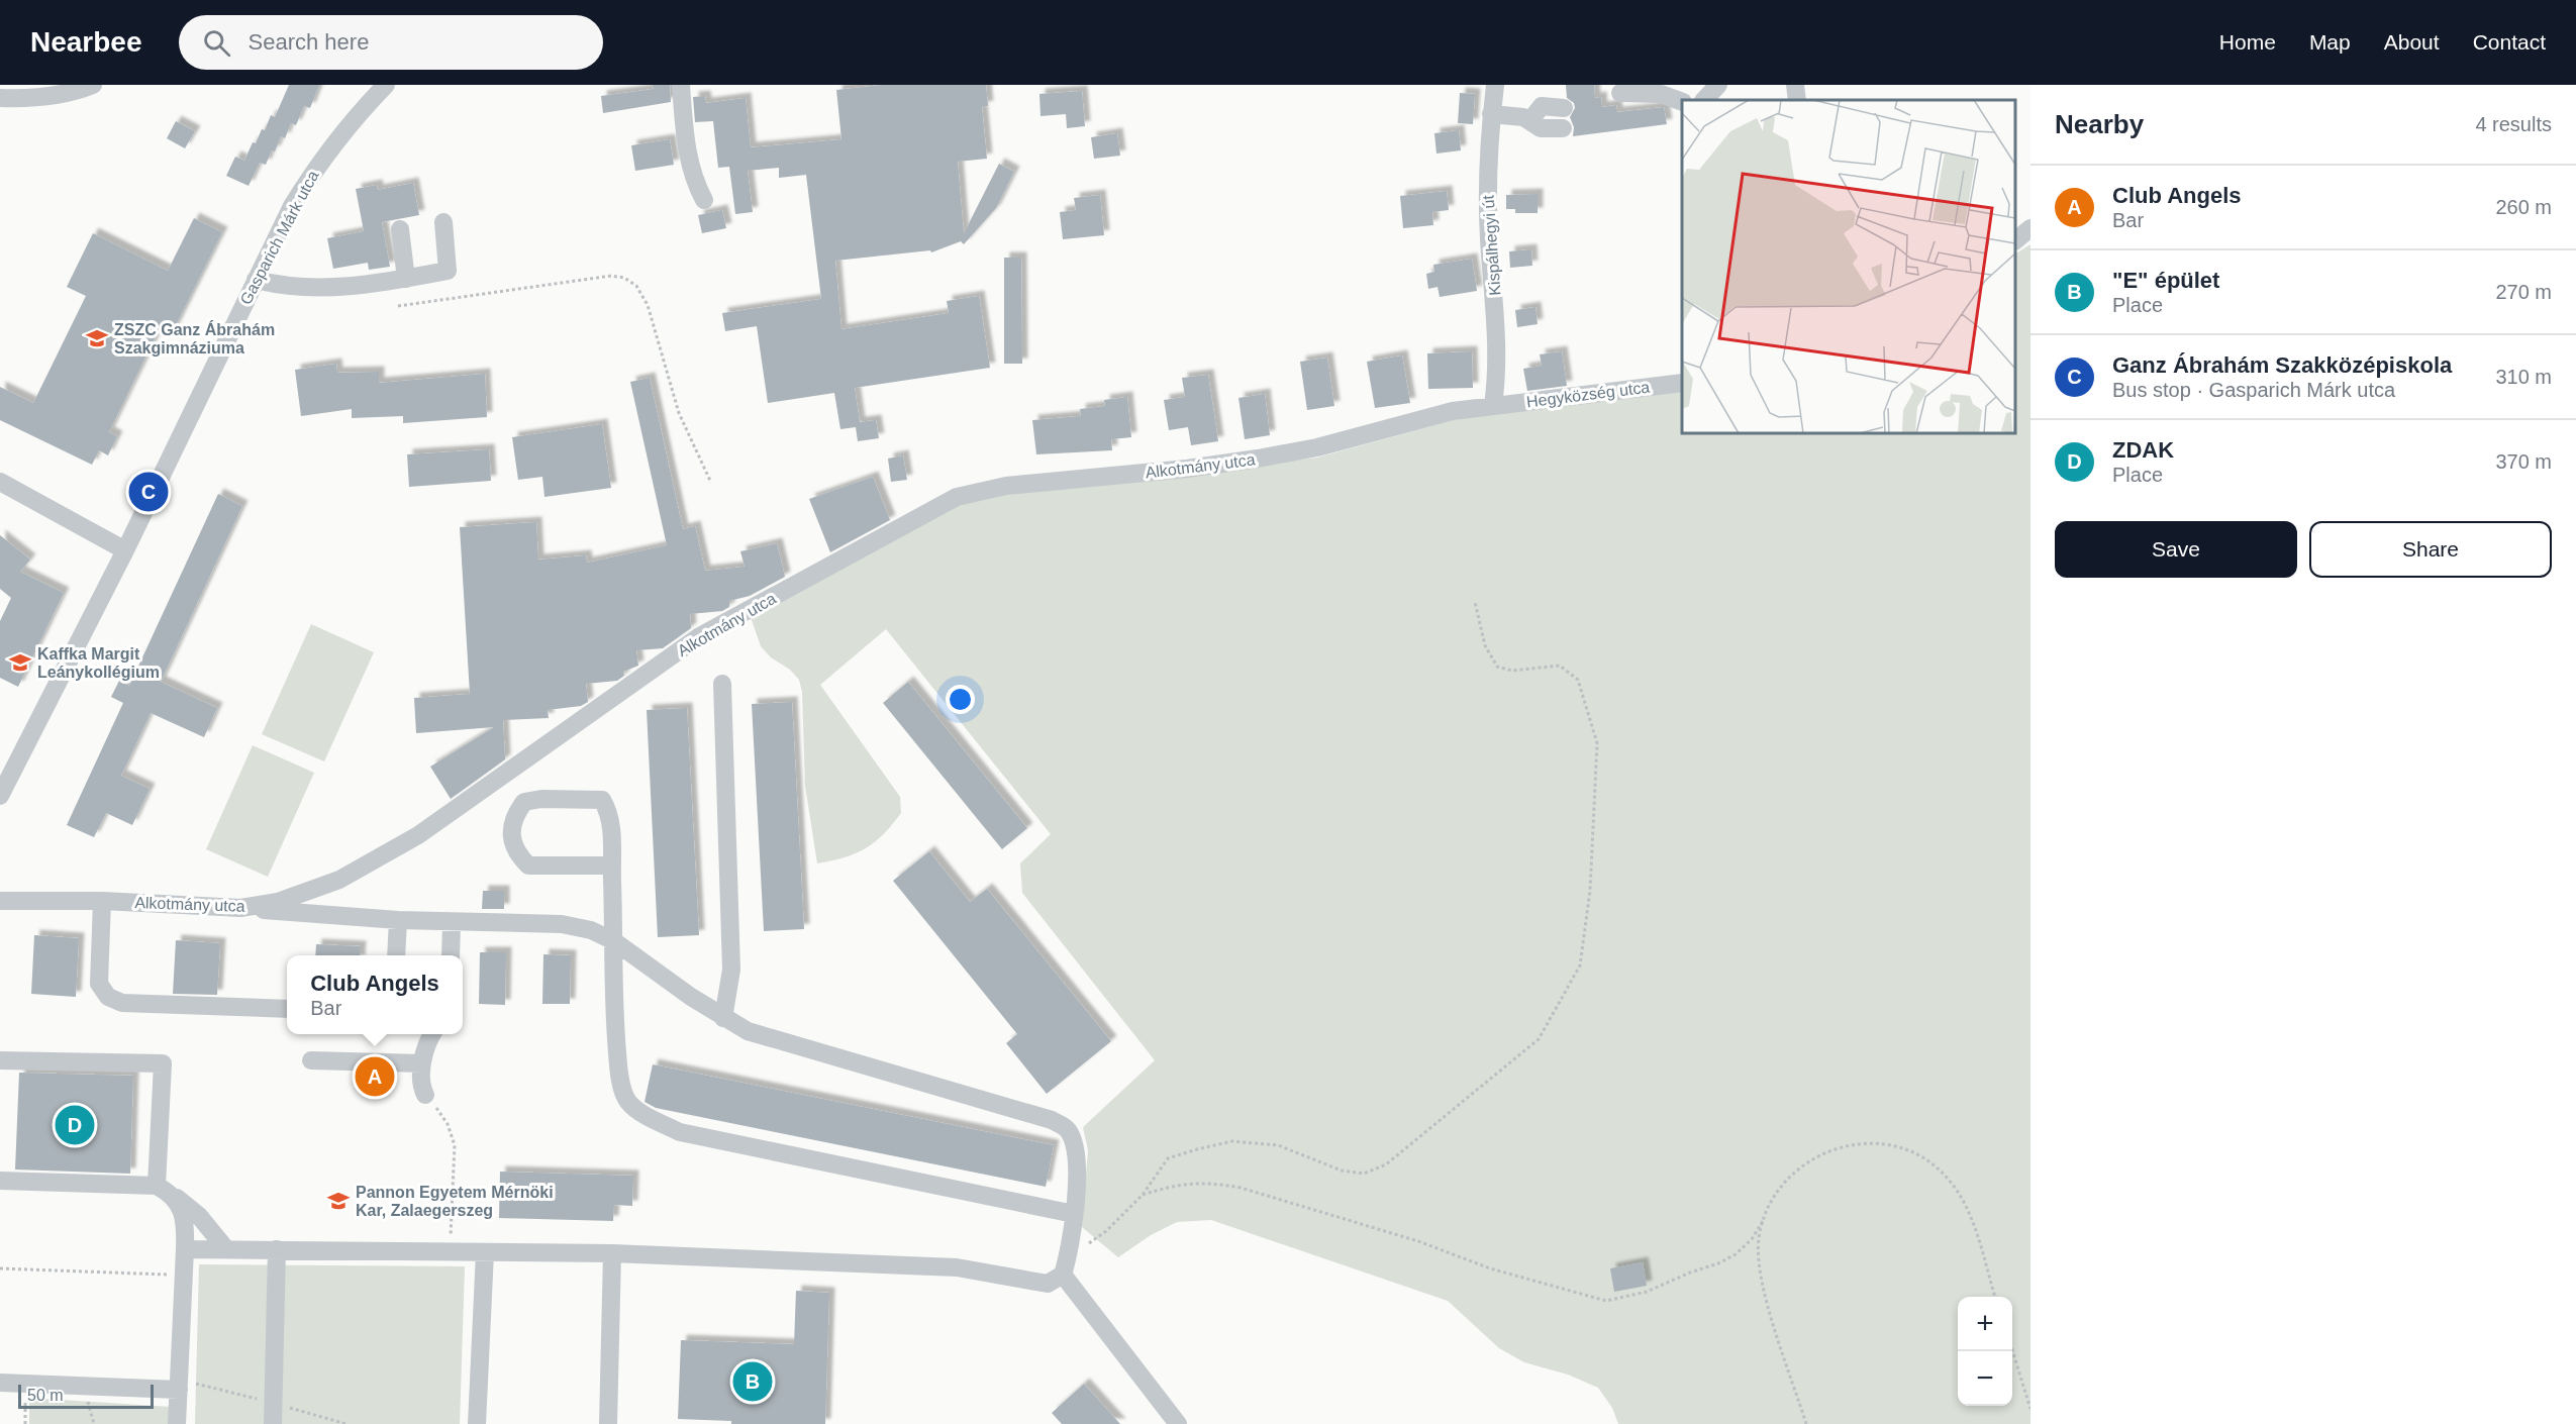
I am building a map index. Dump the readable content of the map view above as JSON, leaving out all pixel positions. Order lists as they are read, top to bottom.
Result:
{
  "streets": {
    "street": [
      "Gasparich Márk utca",
      "Kispálhegyi út",
      "Hegyközség utca",
      "Alkotmány utca"
    ]
  },
  "crossings": [
    ["Kispálhegyi út", "Hegyközség utca"],
    ["Kispálhegyi út", "Alkotmány utca"],
    ["Hegyközség utca", "Alkotmány utca"]
  ],
  "places": {
    "school or university": ["ZSZC Ganz Ábrahám Szakgimnáziuma", "Kaffka Margit Leánykollégium", "Pannon Egyetem Mérnöki Kar, Zalaegerszeg"]
  },
  "scale_bar": "50 m",
  "page": {
    "header": "Nearbee",
    "search": "Search here",
    "nav": [
      "Home",
      "Map",
      "About",
      "Contact"
    ],
    "heading": ["Nearby", "4 results"],
    "list": [
      {
        "mark": "A",
        "name": "Club Angels",
        "note": "Bar",
        "value": "260 m"
      },
      {
        "mark": "B",
        "name": "\"E\" épület",
        "note": "Place",
        "value": "270 m"
      },
      {
        "mark": "C",
        "name": "Ganz Ábrahám Szakközépiskola",
        "note": "Bus stop · Gasparich Márk utca",
        "value": "310 m"
      },
      {
        "mark": "D",
        "name": "ZDAK",
        "note": "Place",
        "value": "370 m"
      }
    ],
    "pins": [
      "C",
      "A",
      "D",
      "B"
    ],
    "buttons": ["Save", "Share"],
    "popup": ["Club Angels", "Bar"],
    "map_buttons": ["+", "−"],
    "scale": "50 m"
  }
}
